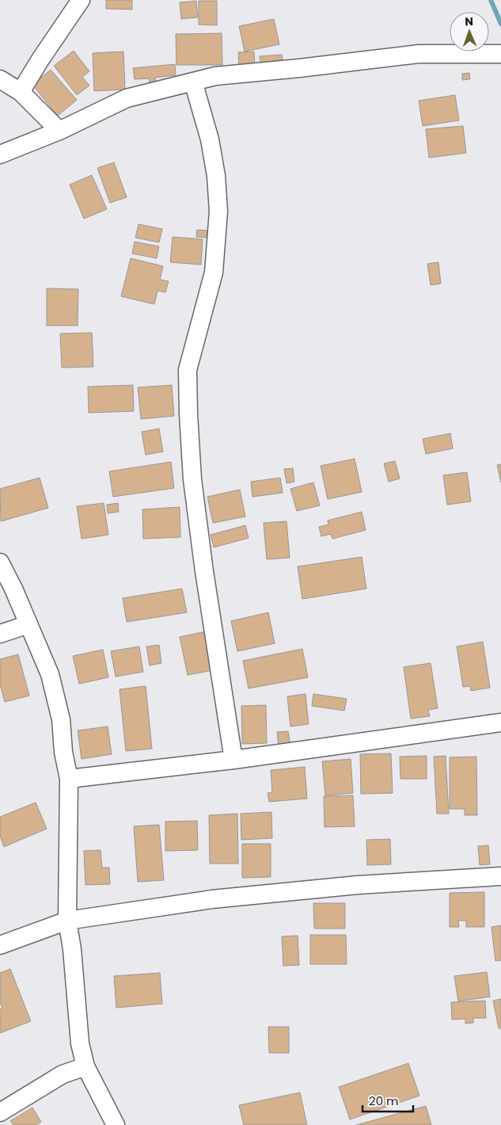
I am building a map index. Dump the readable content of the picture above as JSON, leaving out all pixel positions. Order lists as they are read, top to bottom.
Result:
{
  "scale_bar": "20 m",
  "north": "top"
}
